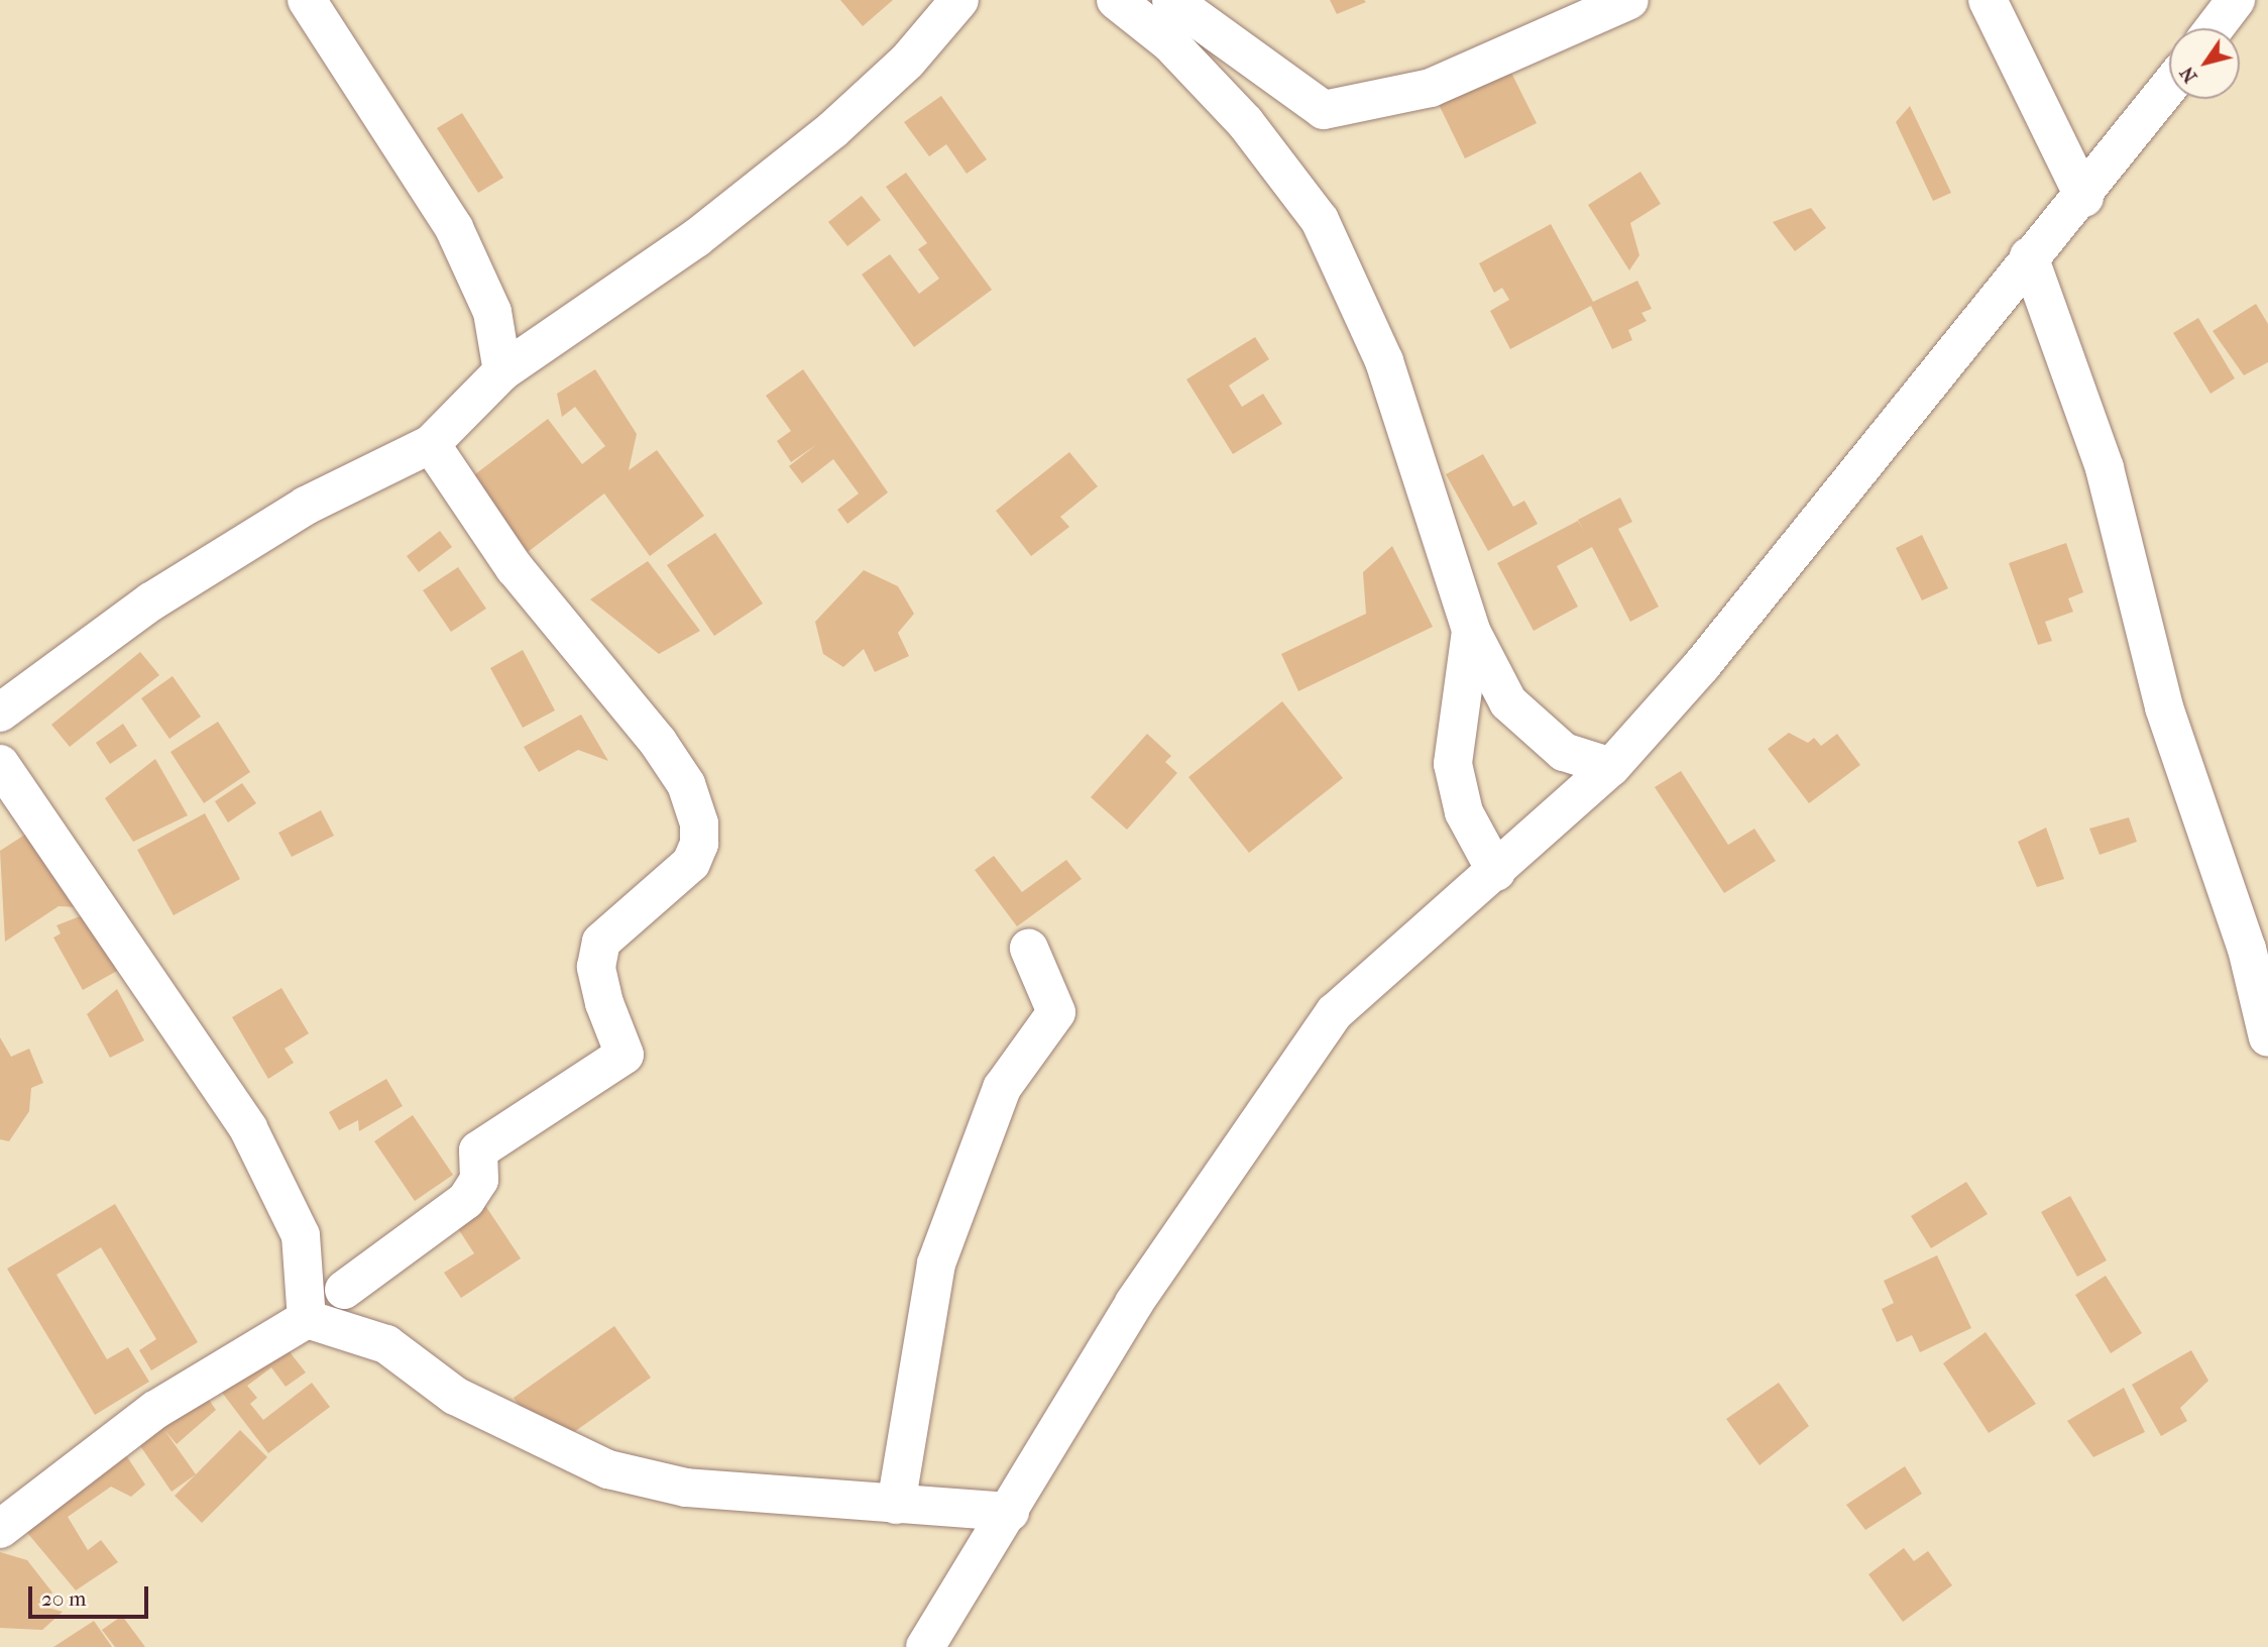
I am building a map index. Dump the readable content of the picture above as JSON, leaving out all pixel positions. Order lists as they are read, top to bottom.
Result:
{
  "scale_bar": "20 m",
  "north": "bottom left"
}
